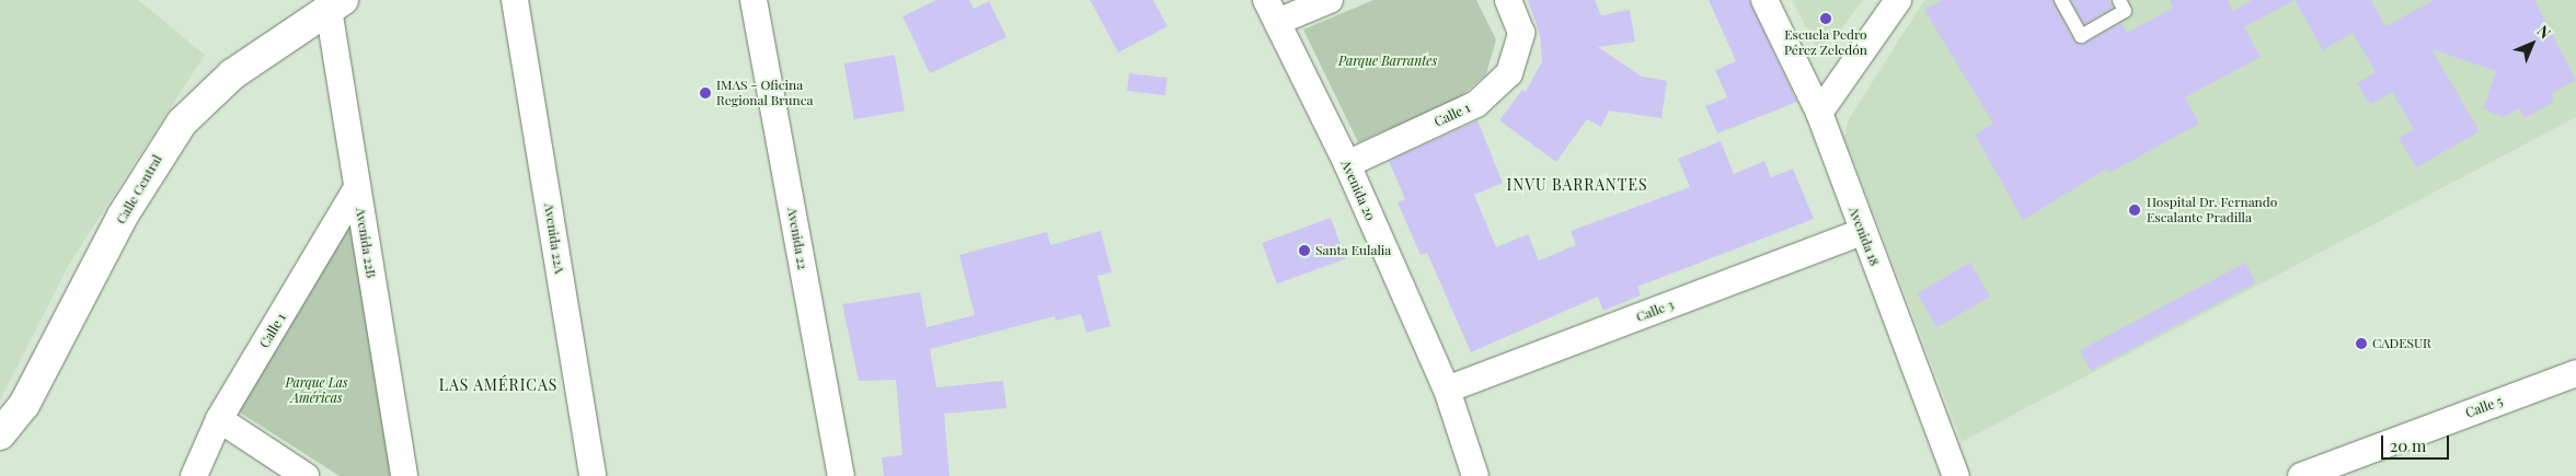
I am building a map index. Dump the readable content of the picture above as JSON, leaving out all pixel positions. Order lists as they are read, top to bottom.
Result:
{
  "streets": {
    "main road": ["Calle Central"],
    "street": [
      "Calle 1",
      "Avenida 20",
      "Avenida 18",
      "Avenida 22A",
      "Avenida 22",
      "Avenida 22B",
      "Calle 3",
      "Calle 5"
    ]
  },
  "crossings": [
    ["Calle 1", "Avenida 20"],
    ["Calle 1", "Avenida 22B"],
    ["Calle Central", "Avenida 22B"],
    ["Avenida 20", "Calle 3"],
    ["Avenida 18", "Calle 3"]
  ],
  "districts": ["INVU BARRANTES", "LAS AMÉRICAS"],
  "parks": ["Parque Barrantes", "Parque Las Américas"],
  "places": [
    "Escuela Pedro Pérez Zeledón",
    "IMAS - Oficina Regional Brunca",
    "Hospital Dr. Fernando Escalante Pradilla",
    "Santa Eulalia",
    "CADESUR"
  ],
  "scale_bar": "20 m",
  "north": "top right"
}
